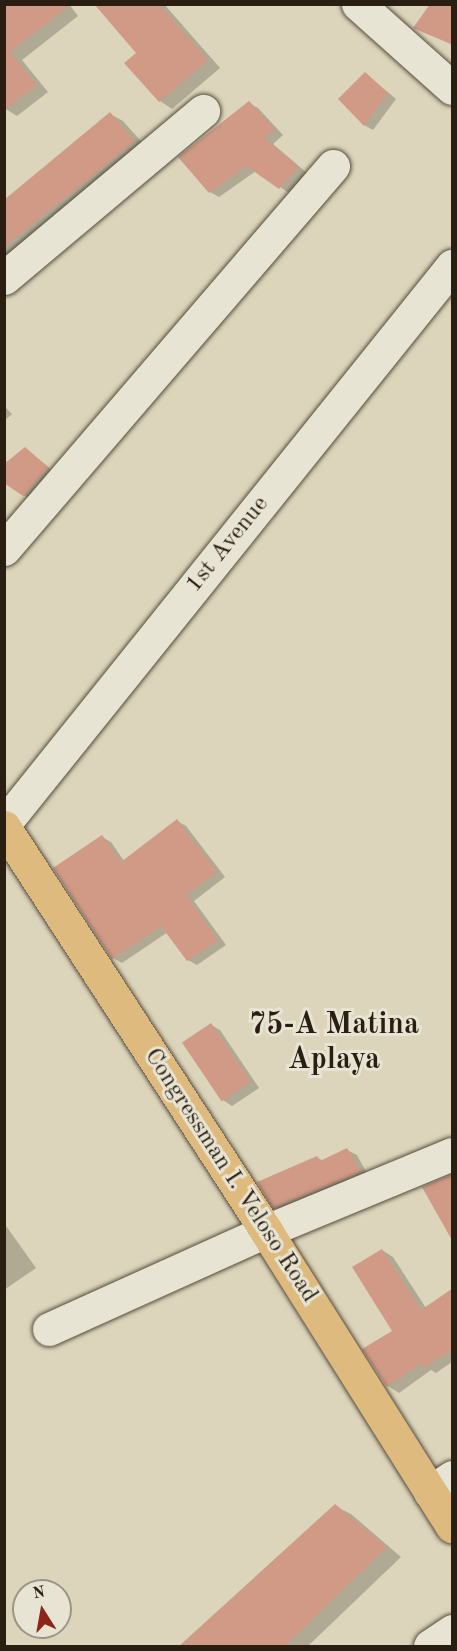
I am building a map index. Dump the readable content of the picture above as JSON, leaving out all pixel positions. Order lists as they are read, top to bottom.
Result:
{
  "streets": {
    "main road": ["Congressman I. Veloso Road"],
    "street": ["1st Avenue"]
  },
  "crossings": [
    ["1st Avenue", "Congressman I. Veloso Road"]
  ],
  "districts": ["75-A Matina Aplaya"],
  "north": "top"
}
